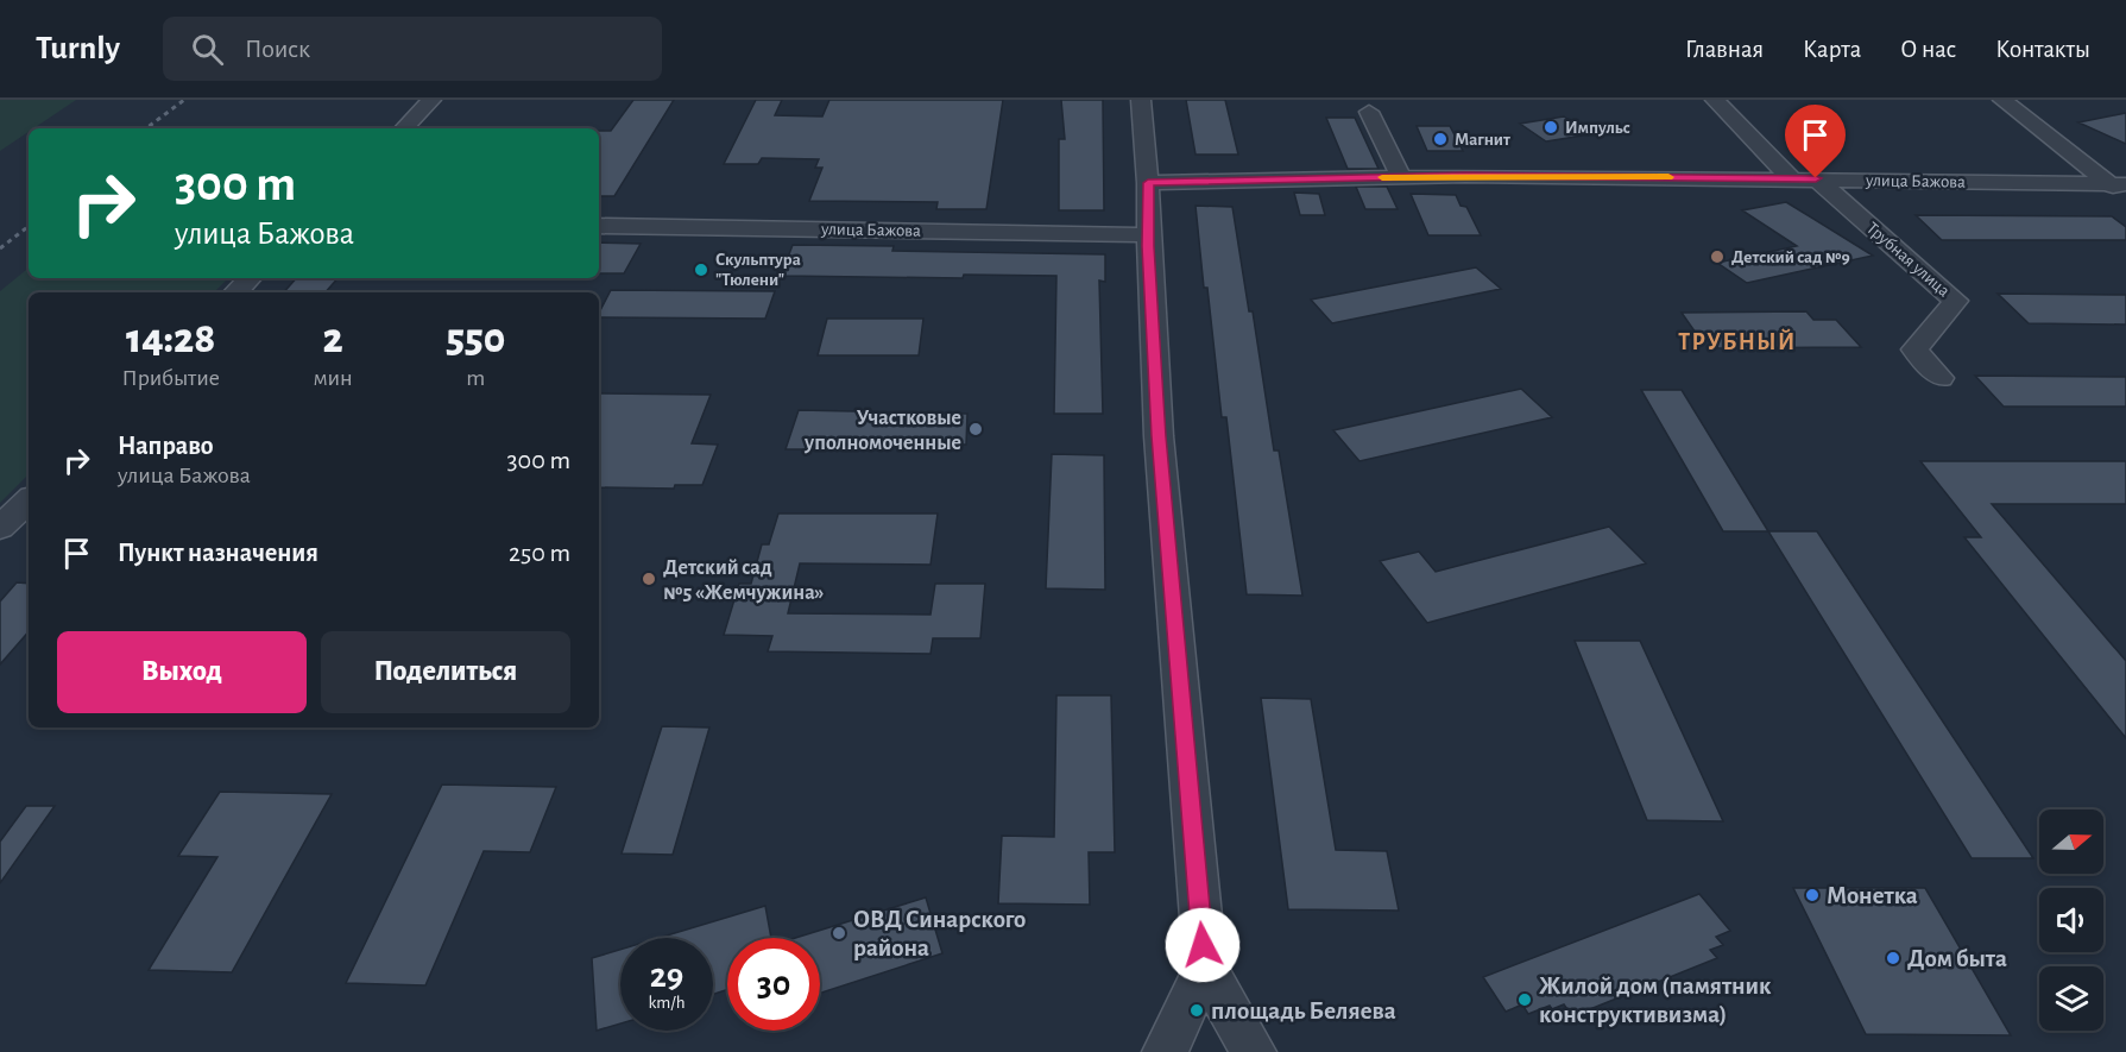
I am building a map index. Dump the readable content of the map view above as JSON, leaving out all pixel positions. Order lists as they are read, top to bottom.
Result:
{
  "streets": {
    "street": ["улица Бажова", "Трубная улица"]
  },
  "crossings": [
    ["улица Бажова", "Трубная улица"]
  ],
  "districts": ["ТРУБНЫЙ"],
  "places": [
    "Импульс",
    "Магнит",
    "Детский сад №9",
    "Скульптура \"Тюлени\"",
    "Участковые уполномоченные",
    "Детский сад №5 «Жемчужина»",
    "Монетка",
    "ОВД Синарского района",
    "Дом быта",
    "Жилой дом (памятник конструктивизма)",
    "площадь Беляева"
  ],
  "north": "right",
  "page": {
    "header": "Turnly",
    "search": "Поиск",
    "nav": [
      "Главная",
      "Карта",
      "О нас",
      "Контакты"
    ],
    "turn": ["300 m", "улица Бажова"],
    "eta": [
      "14:28",
      "Прибытие",
      "2",
      "мин",
      "550",
      "m"
    ],
    "list": [
      {
        "name": "Направо",
        "note": "улица Бажова",
        "value": "300 m"
      },
      {
        "name": "Пункт назначения",
        "value": "250 m"
      }
    ],
    "buttons": ["Выход", "Поделиться"],
    "speed": "29 km/h",
    "limit": "30"
  }
}
